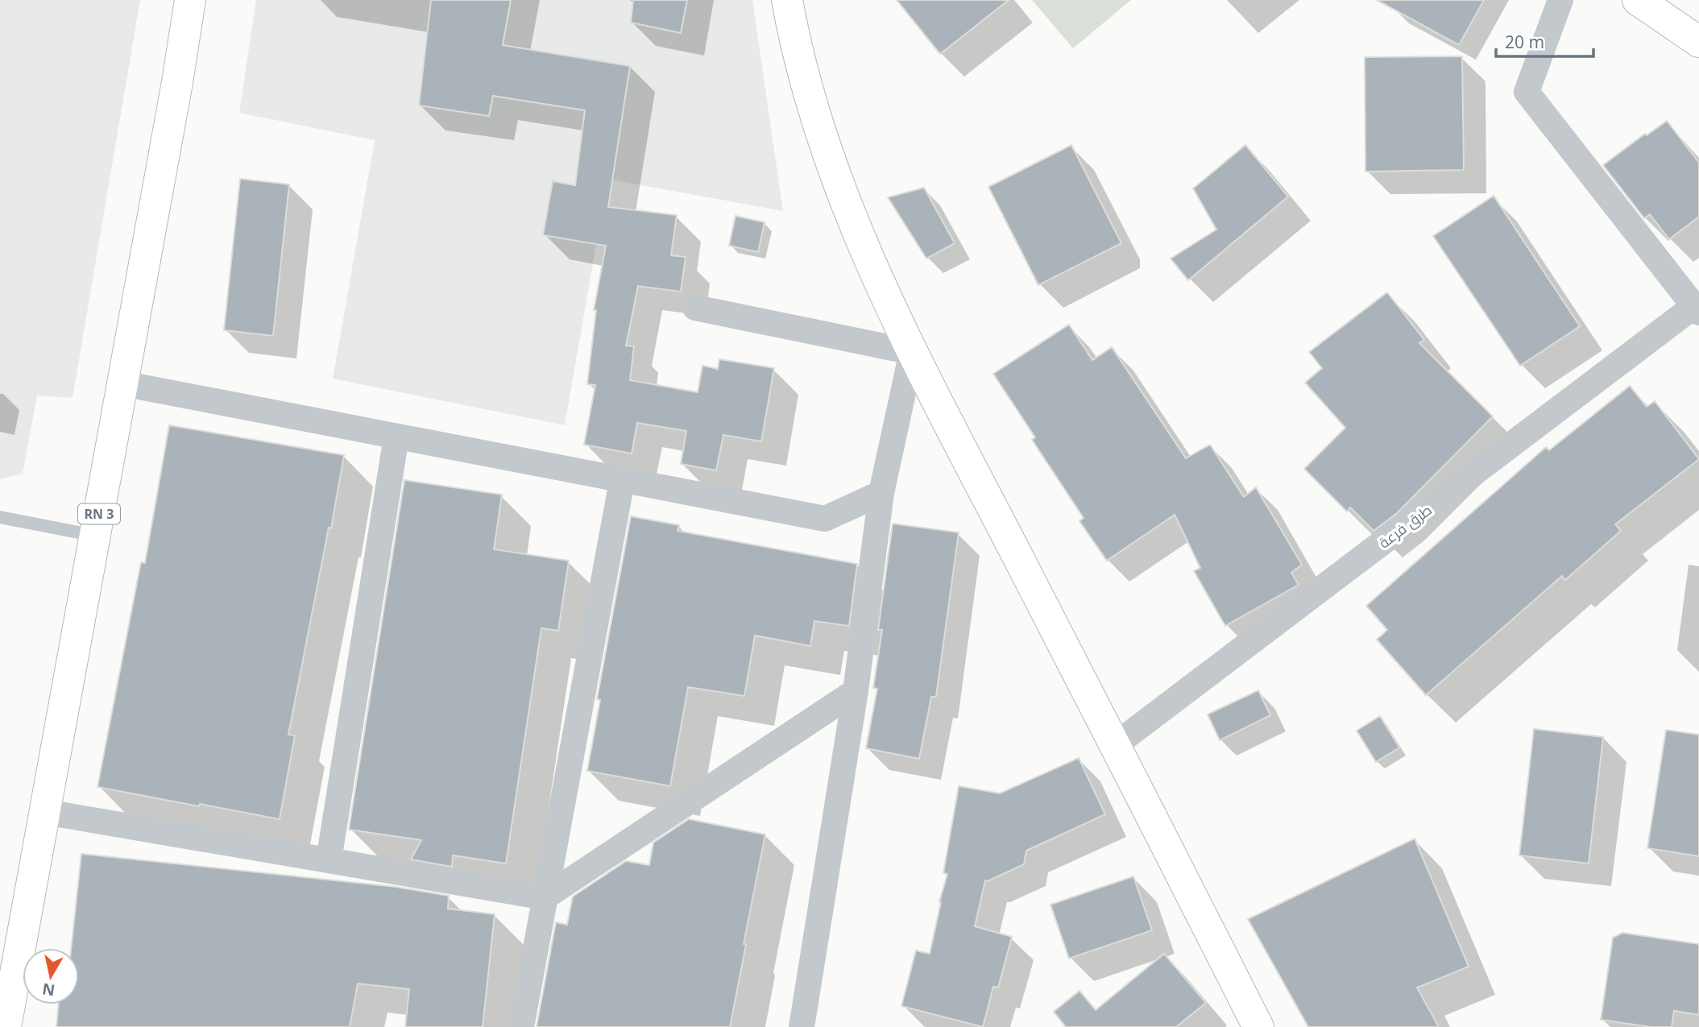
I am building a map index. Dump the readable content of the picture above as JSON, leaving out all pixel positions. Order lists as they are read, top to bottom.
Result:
{
  "streets": {
    "street": ["RN 3", "طرق فرعة"]
  },
  "scale_bar": "20 m",
  "north": "bottom"
}
